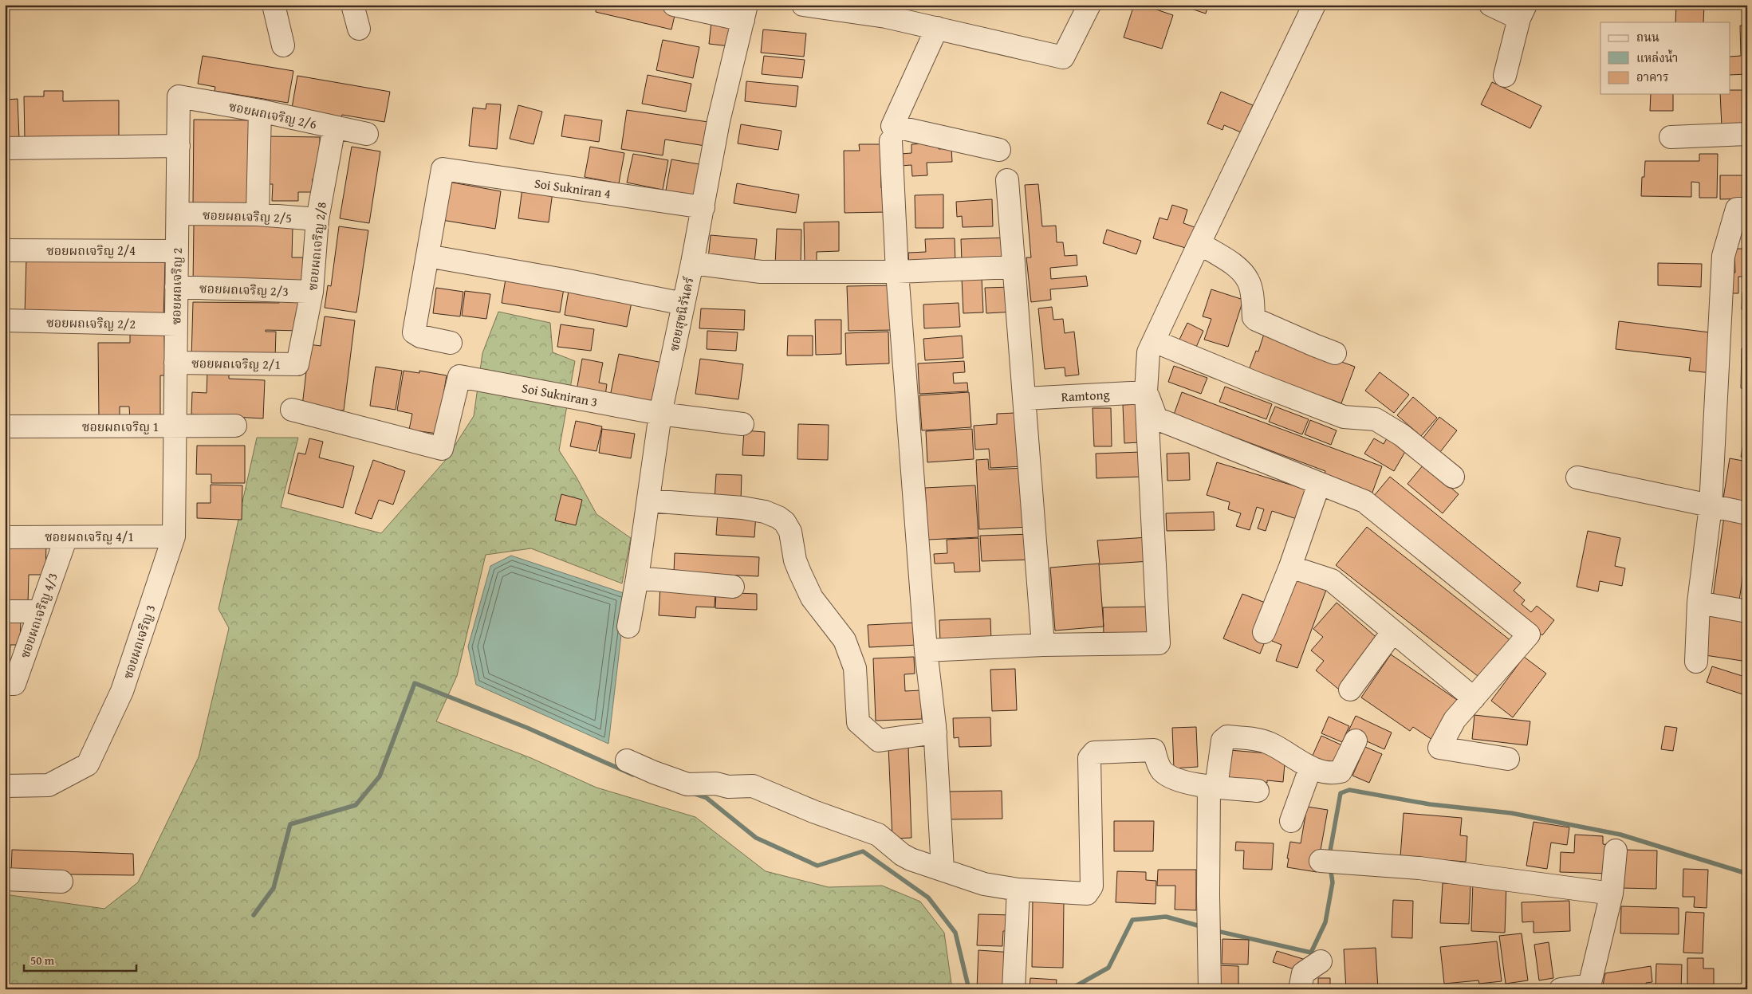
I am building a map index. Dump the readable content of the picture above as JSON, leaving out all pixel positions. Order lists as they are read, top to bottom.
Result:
{
  "streets": {
    "street": [
      "ซอยผถเจริญ 2/6",
      "Soi Sukniran 4",
      "ซอยผถเจริญ 2/5",
      "ซอยผถเจริญ 2/8",
      "ซอยผถเจริญ 2/4",
      "ซอยผถเจริญ 2",
      "ซอยผถเจริญ 2/3",
      "ซอยสุขนิรันดร์",
      "ซอยผถเจริญ 2/2",
      "ซอยผถเจริญ 2/1",
      "Soi Sukniran 3",
      "Ramtong",
      "ซอยผถเจริญ 1",
      "ซอยผถเจริญ 4/1",
      "ซอยผถเจริญ 4/3",
      "ซอยผถเจริญ 3"
    ]
  },
  "crossings": [
    ["ซอยผถเจริญ 2/6", "ซอยผถเจริญ 2/8"],
    ["ซอยผถเจริญ 2/6", "ซอยผถเจริญ 2"],
    ["Soi Sukniran 4", "ซอยสุขนิรันดร์"],
    ["ซอยผถเจริญ 2/5", "ซอยผถเจริญ 2/8"],
    ["ซอยผถเจริญ 2/5", "ซอยผถเจริญ 2"],
    ["ซอยผถเจริญ 2/8", "ซอยผถเจริญ 2/3"],
    ["ซอยผถเจริญ 2/8", "ซอยผถเจริญ 2/1"],
    ["ซอยผถเจริญ 2/4", "ซอยผถเจริญ 2"],
    ["ซอยผถเจริญ 2", "ซอยผถเจริญ 2/3"],
    ["ซอยผถเจริญ 2", "ซอยผถเจริญ 2/2"],
    ["ซอยผถเจริญ 2", "ซอยผถเจริญ 2/1"],
    ["ซอยผถเจริญ 2", "ซอยผถเจริญ 1"],
    ["ซอยผถเจริญ 2", "ซอยผถเจริญ 3"],
    ["ซอยสุขนิรันดร์", "Soi Sukniran 3"],
    ["ซอยผถเจริญ 1", "ซอยผถเจริญ 3"],
    ["ซอยผถเจริญ 4/1", "ซอยผถเจริญ 4/3"],
    ["ซอยผถเจริญ 4/1", "ซอยผถเจริญ 3"]
  ],
  "legend": ["ถนน", "แหล่งน้ำ", "อาคาร"],
  "scale_bar": "50 m"
}
